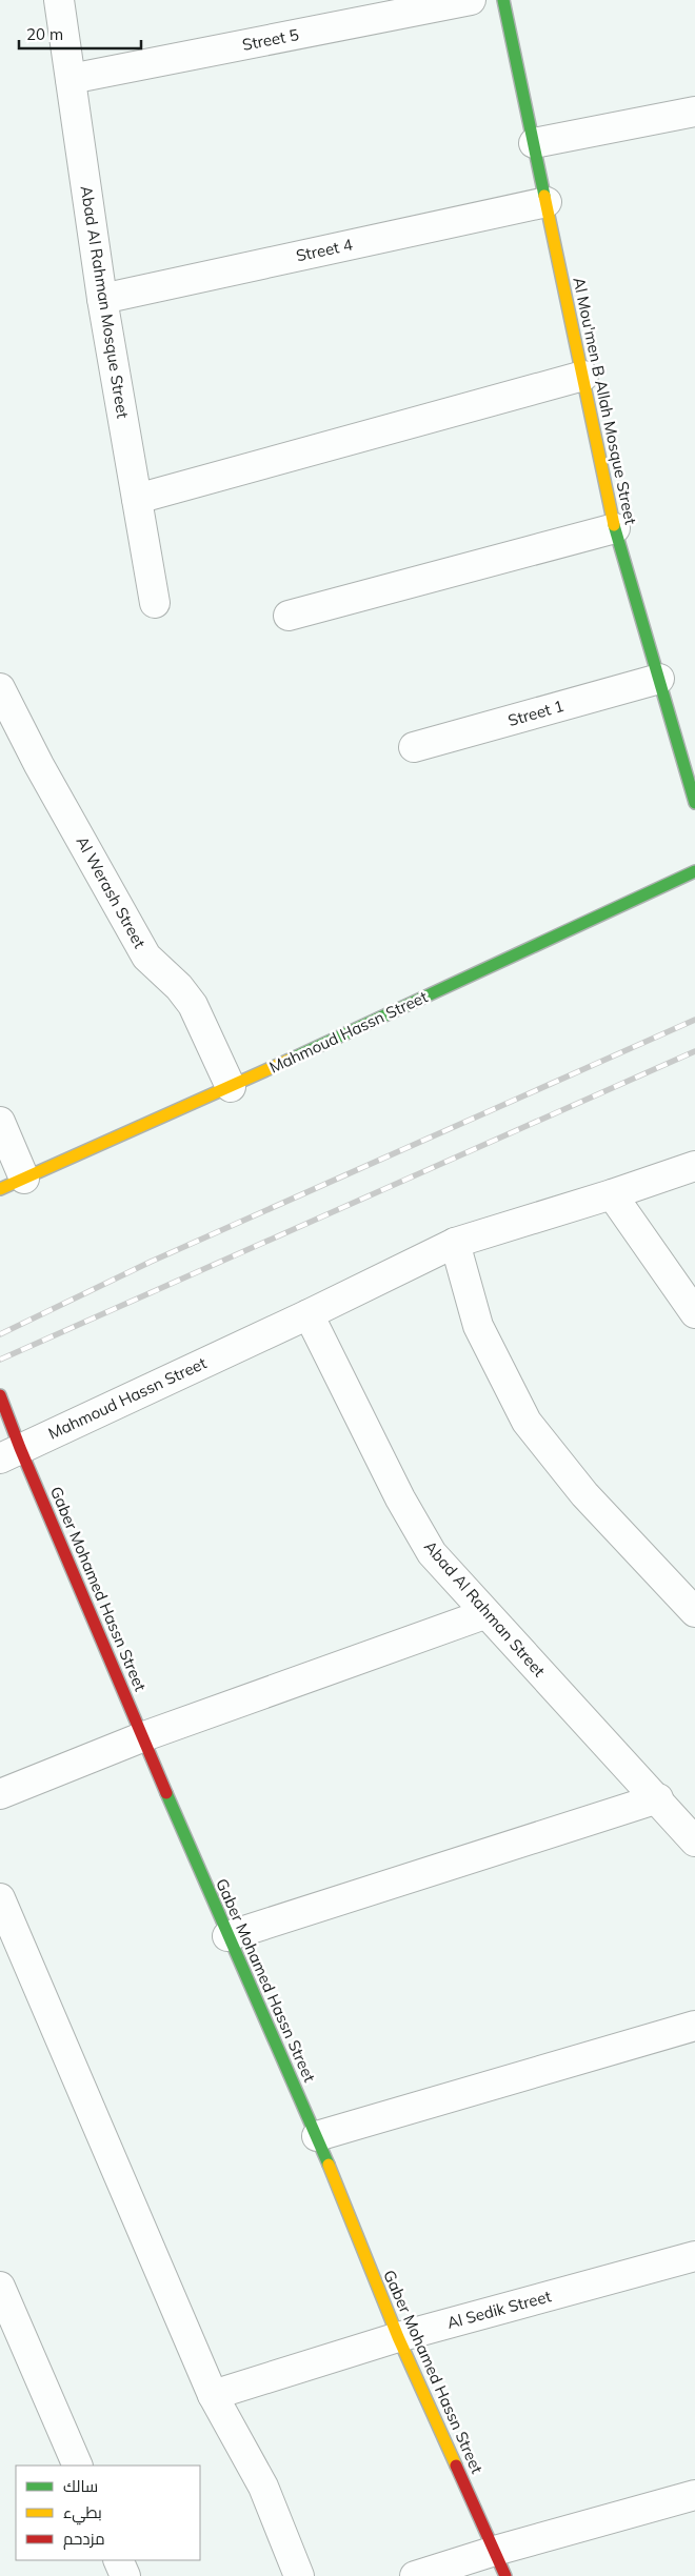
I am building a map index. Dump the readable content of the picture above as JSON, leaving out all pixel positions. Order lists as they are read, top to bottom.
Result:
{
  "streets": {
    "street": [
      "Street 5",
      "Street 4",
      "Abad Al Rahman Mosque Street",
      "Al Mou'men B Allah Mosque Street",
      "Street 1",
      "Al Werash Street",
      "Mahmoud Hassn Street",
      "Gaber Mohamed Hassn Street",
      "Abad Al Rahman Street",
      "Al Sedik Street"
    ]
  },
  "crossings": [
    ["Street 5", "Abad Al Rahman Mosque Street"],
    ["Street 4", "Abad Al Rahman Mosque Street"],
    ["Street 4", "Al Mou'men B Allah Mosque Street"],
    ["Al Mou'men B Allah Mosque Street", "Street 1"],
    ["Al Werash Street", "Mahmoud Hassn Street"],
    ["Mahmoud Hassn Street", "Gaber Mohamed Hassn Street"],
    ["Mahmoud Hassn Street", "Abad Al Rahman Street"],
    ["Gaber Mohamed Hassn Street", "Al Sedik Street"]
  ],
  "legend": ["سالك", "بطيء", "مزدحم"],
  "scale_bar": "20 m"
}
